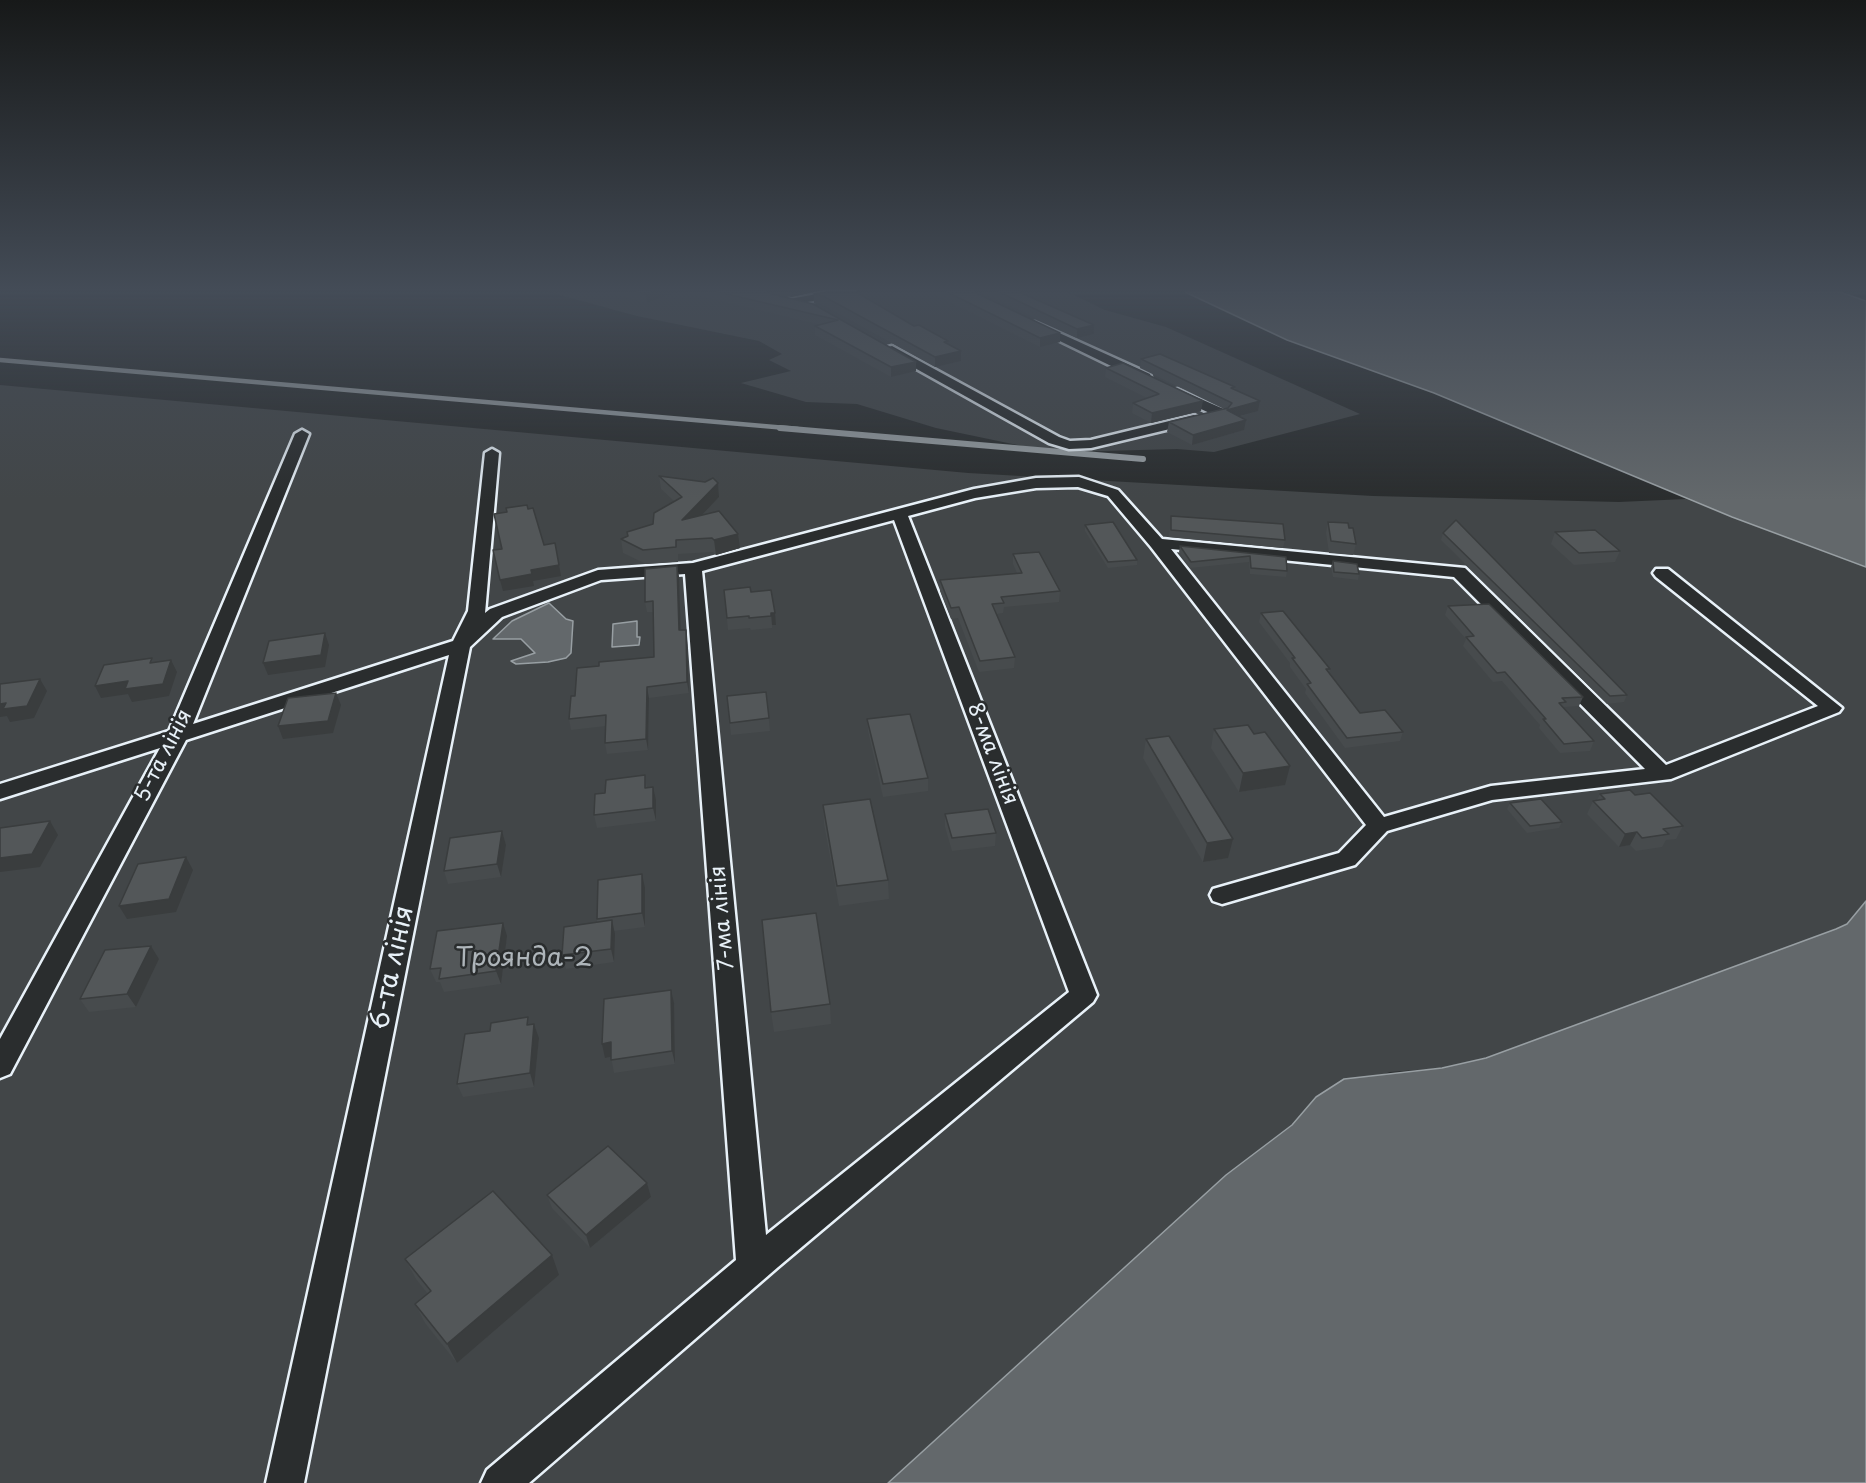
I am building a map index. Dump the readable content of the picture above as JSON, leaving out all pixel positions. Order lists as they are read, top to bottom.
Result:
{
  "streets": {
    "street": [
      "8-ма лінія",
      "5-та лінія",
      "7-ма лінія",
      "6-та лінія"
    ]
  },
  "crossings": [
    ["8-ма лінія", "7-ма лінія"]
  ],
  "parks": ["Троянда-2"]
}
